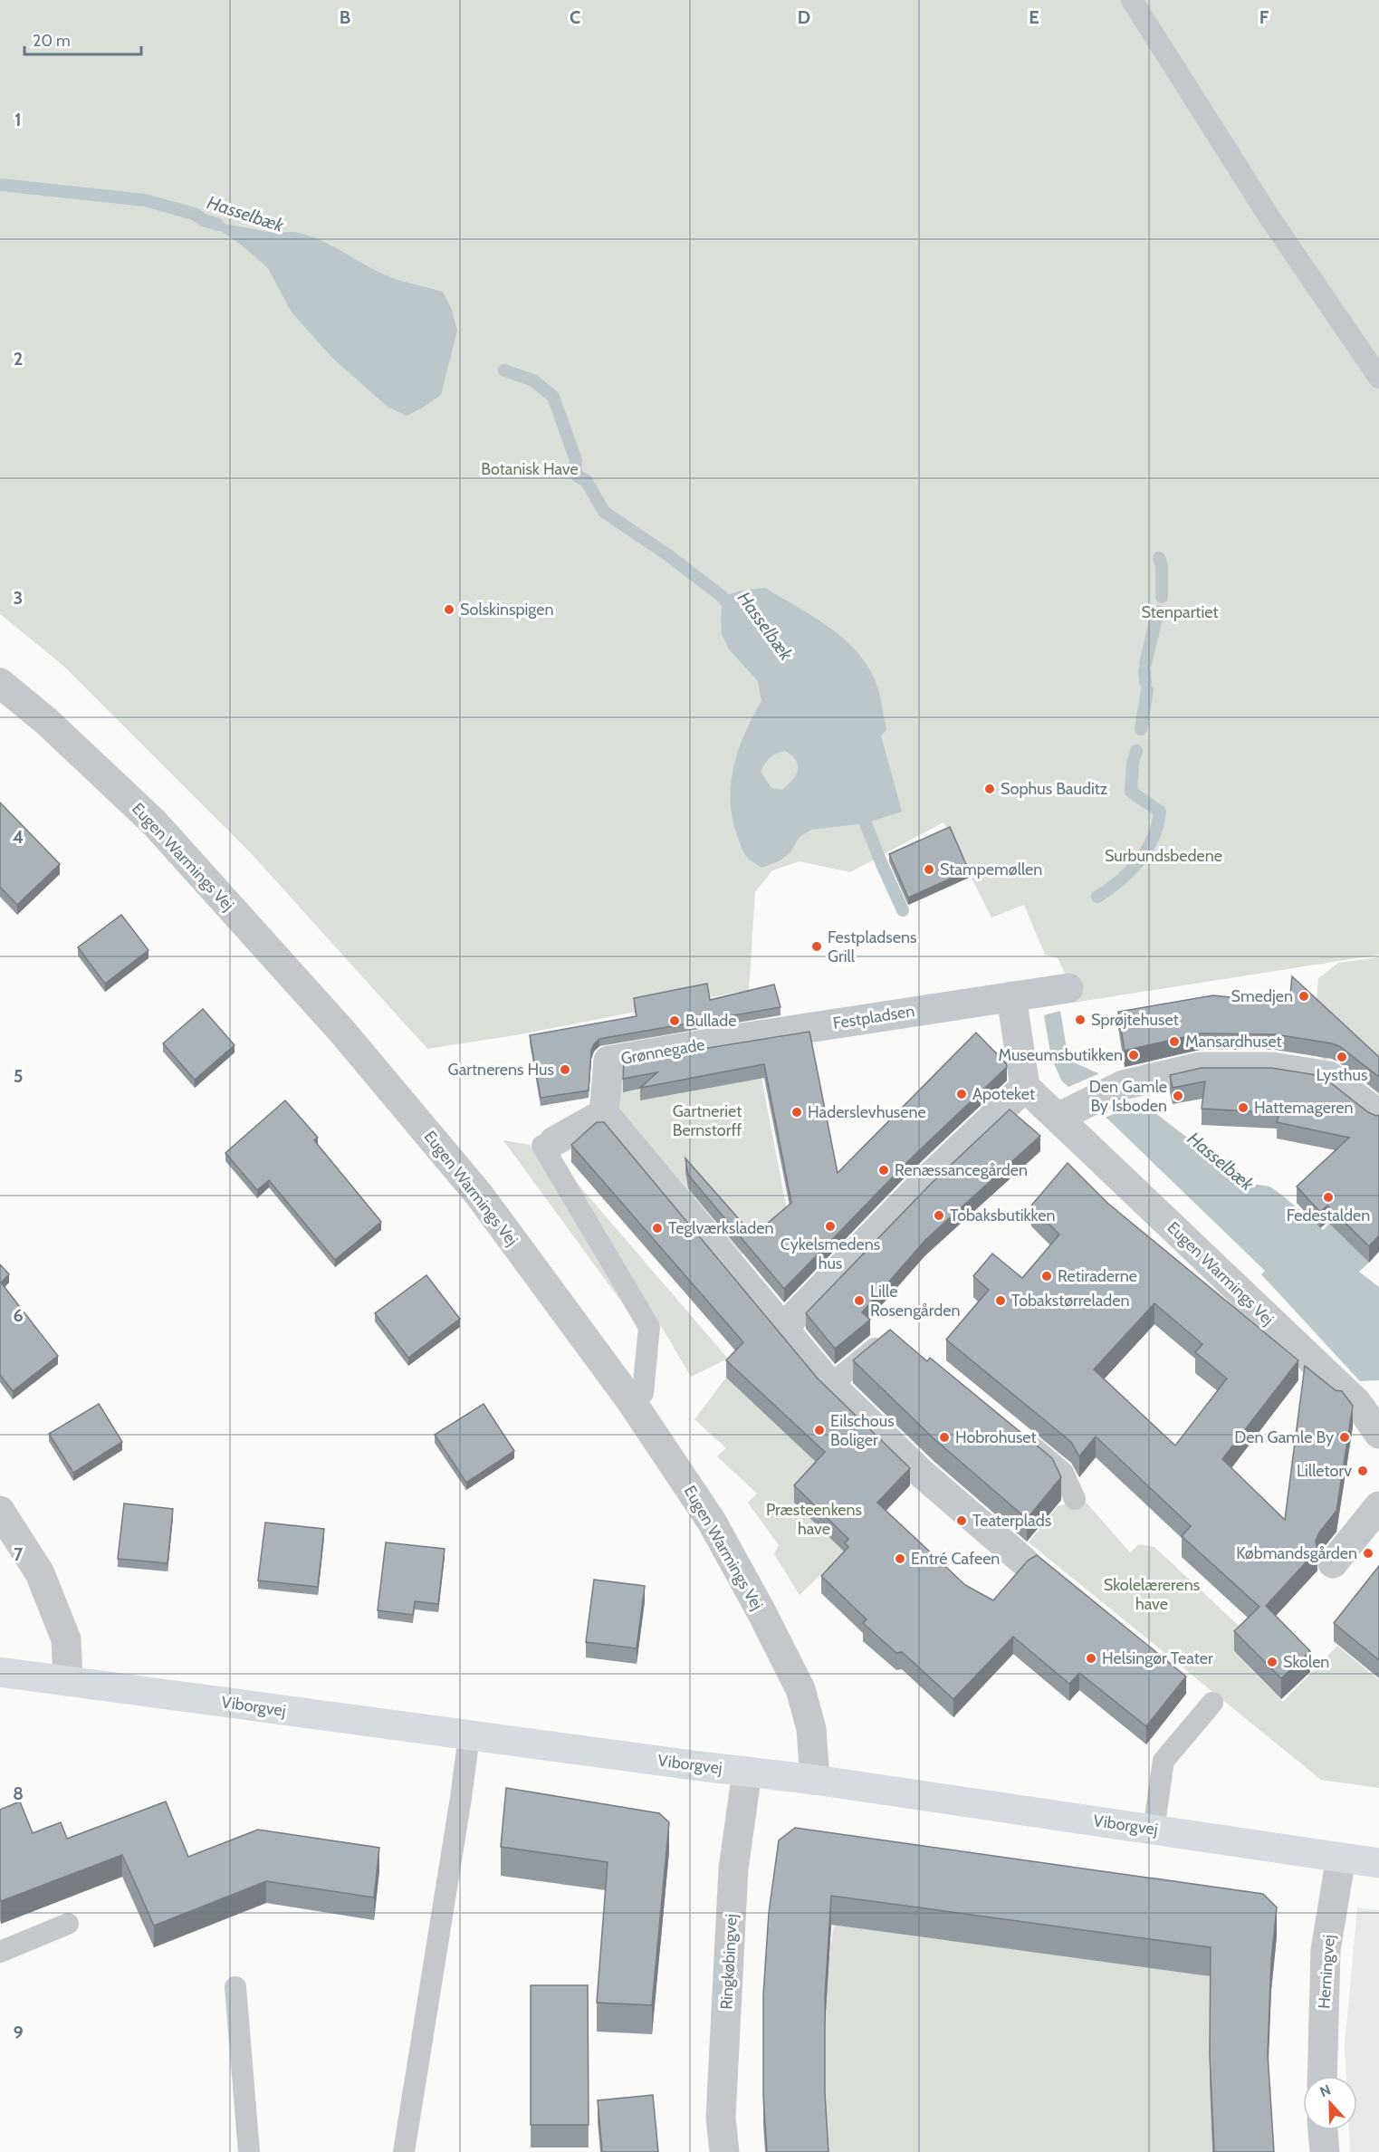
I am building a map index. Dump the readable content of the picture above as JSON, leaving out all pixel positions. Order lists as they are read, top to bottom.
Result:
{
  "streets": {
    "street": [
      "Eugen Warmings Vej",
      "Festpladsen",
      "Grønnegade",
      "Viborgvej",
      "Ringkøbingvej",
      "Herningvej"
    ]
  },
  "crossings": [
    ["Eugen Warmings Vej", "Viborgvej"],
    ["Festpladsen", "Grønnegade"],
    ["Viborgvej", "Ringkøbingvej"],
    ["Viborgvej", "Herningvej"]
  ],
  "water": ["Hasselbæk"],
  "parks": [
    "Botanisk Have",
    "Stenpartiet",
    "Surbundsbedene",
    "Gartneriet Bernstorff",
    "Præsteenkens have",
    "Skolelærerens have"
  ],
  "places": [
    "Solskinspigen",
    "Sophus Bauditz",
    "Stampemøllen",
    "Festpladsens Grill",
    "Smedjen",
    "Sprøjtehuset",
    "Bullade",
    "Mansardhuset",
    "Museumsbutikken",
    "Lysthus",
    "Gartnerens Hus",
    "Apoteket",
    "Den Gamle By Isboden",
    "Hattemageren",
    "Haderslevhusene",
    "Renæssancegården",
    "Fedestalden",
    "Tobaksbutikken",
    "Cykelsmedens hus",
    "Teglværksladen",
    "Retiraderne",
    "Lille Rosengården",
    "Tobakstørreladen",
    "Eilschous Boliger",
    "Hobrohuset",
    "Den Gamle By",
    "Lilletorv",
    "Teaterplads",
    "Købmandsgården",
    "Entré Cafeen",
    "Helsingør Teater",
    "Skolen"
  ],
  "scale_bar": "20 m",
  "north": "top",
  "grid": {
    "columns": [
      "B",
      "C",
      "D",
      "E",
      "F"
    ],
    "rows": [
      "1",
      "2",
      "3",
      "4",
      "5",
      "6",
      "7",
      "8",
      "9"
    ]
  }
}
